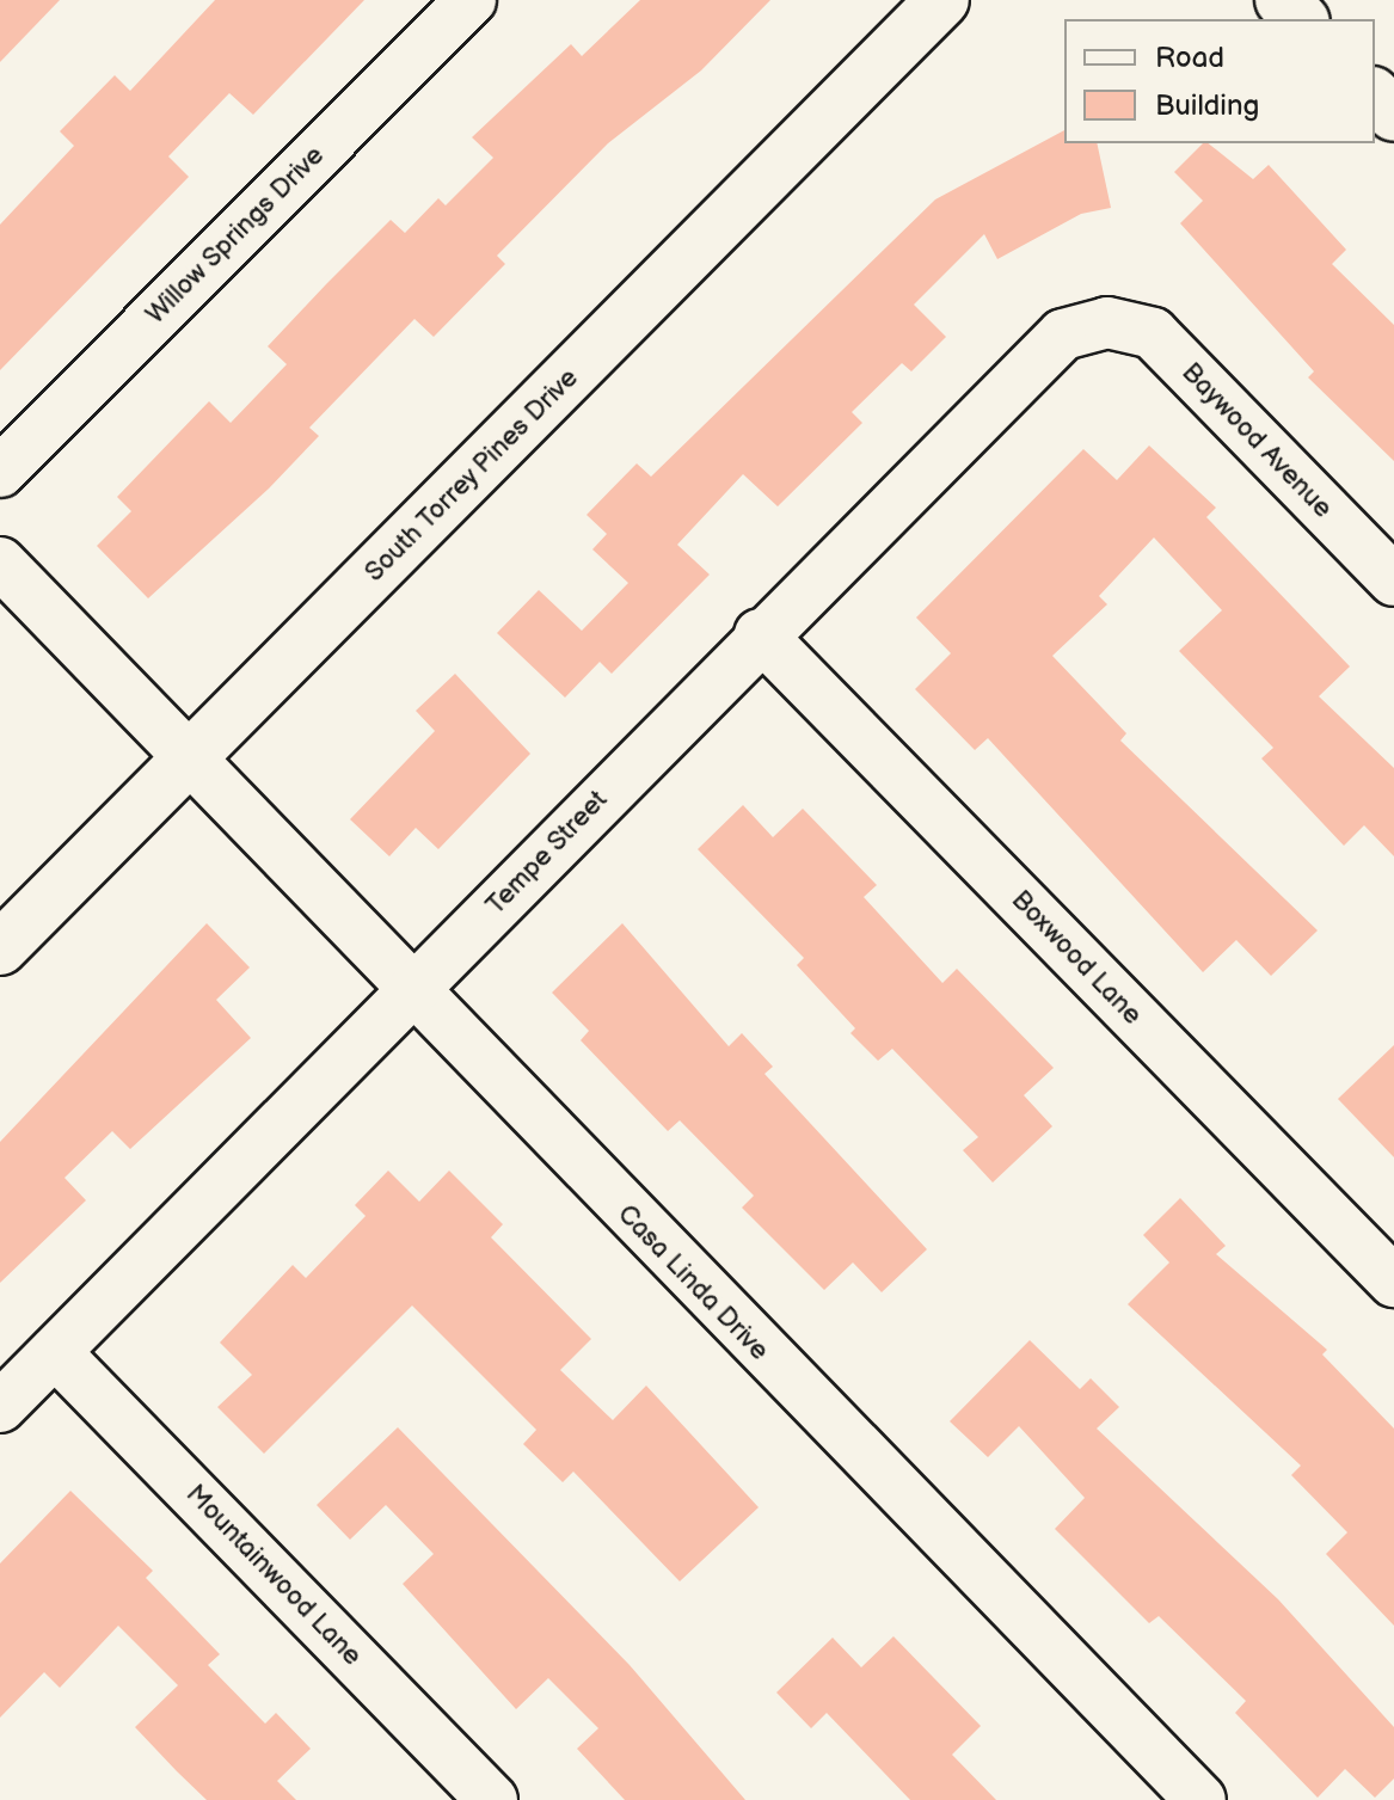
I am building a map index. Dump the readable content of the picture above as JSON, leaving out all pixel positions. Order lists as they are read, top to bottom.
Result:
{
  "streets": {
    "main road": ["South Torrey Pines Drive"],
    "street": [
      "Willow Springs Drive",
      "Baywood Avenue",
      "Tempe Street",
      "Boxwood Lane",
      "Casa Linda Drive",
      "Mountainwood Lane"
    ]
  },
  "crossings": [
    ["Baywood Avenue", "Tempe Street"],
    ["South Torrey Pines Drive", "Casa Linda Drive"],
    ["Tempe Street", "Boxwood Lane"],
    ["Tempe Street", "Casa Linda Drive"],
    ["Tempe Street", "Mountainwood Lane"]
  ],
  "legend": ["Road", "Building"]
}
